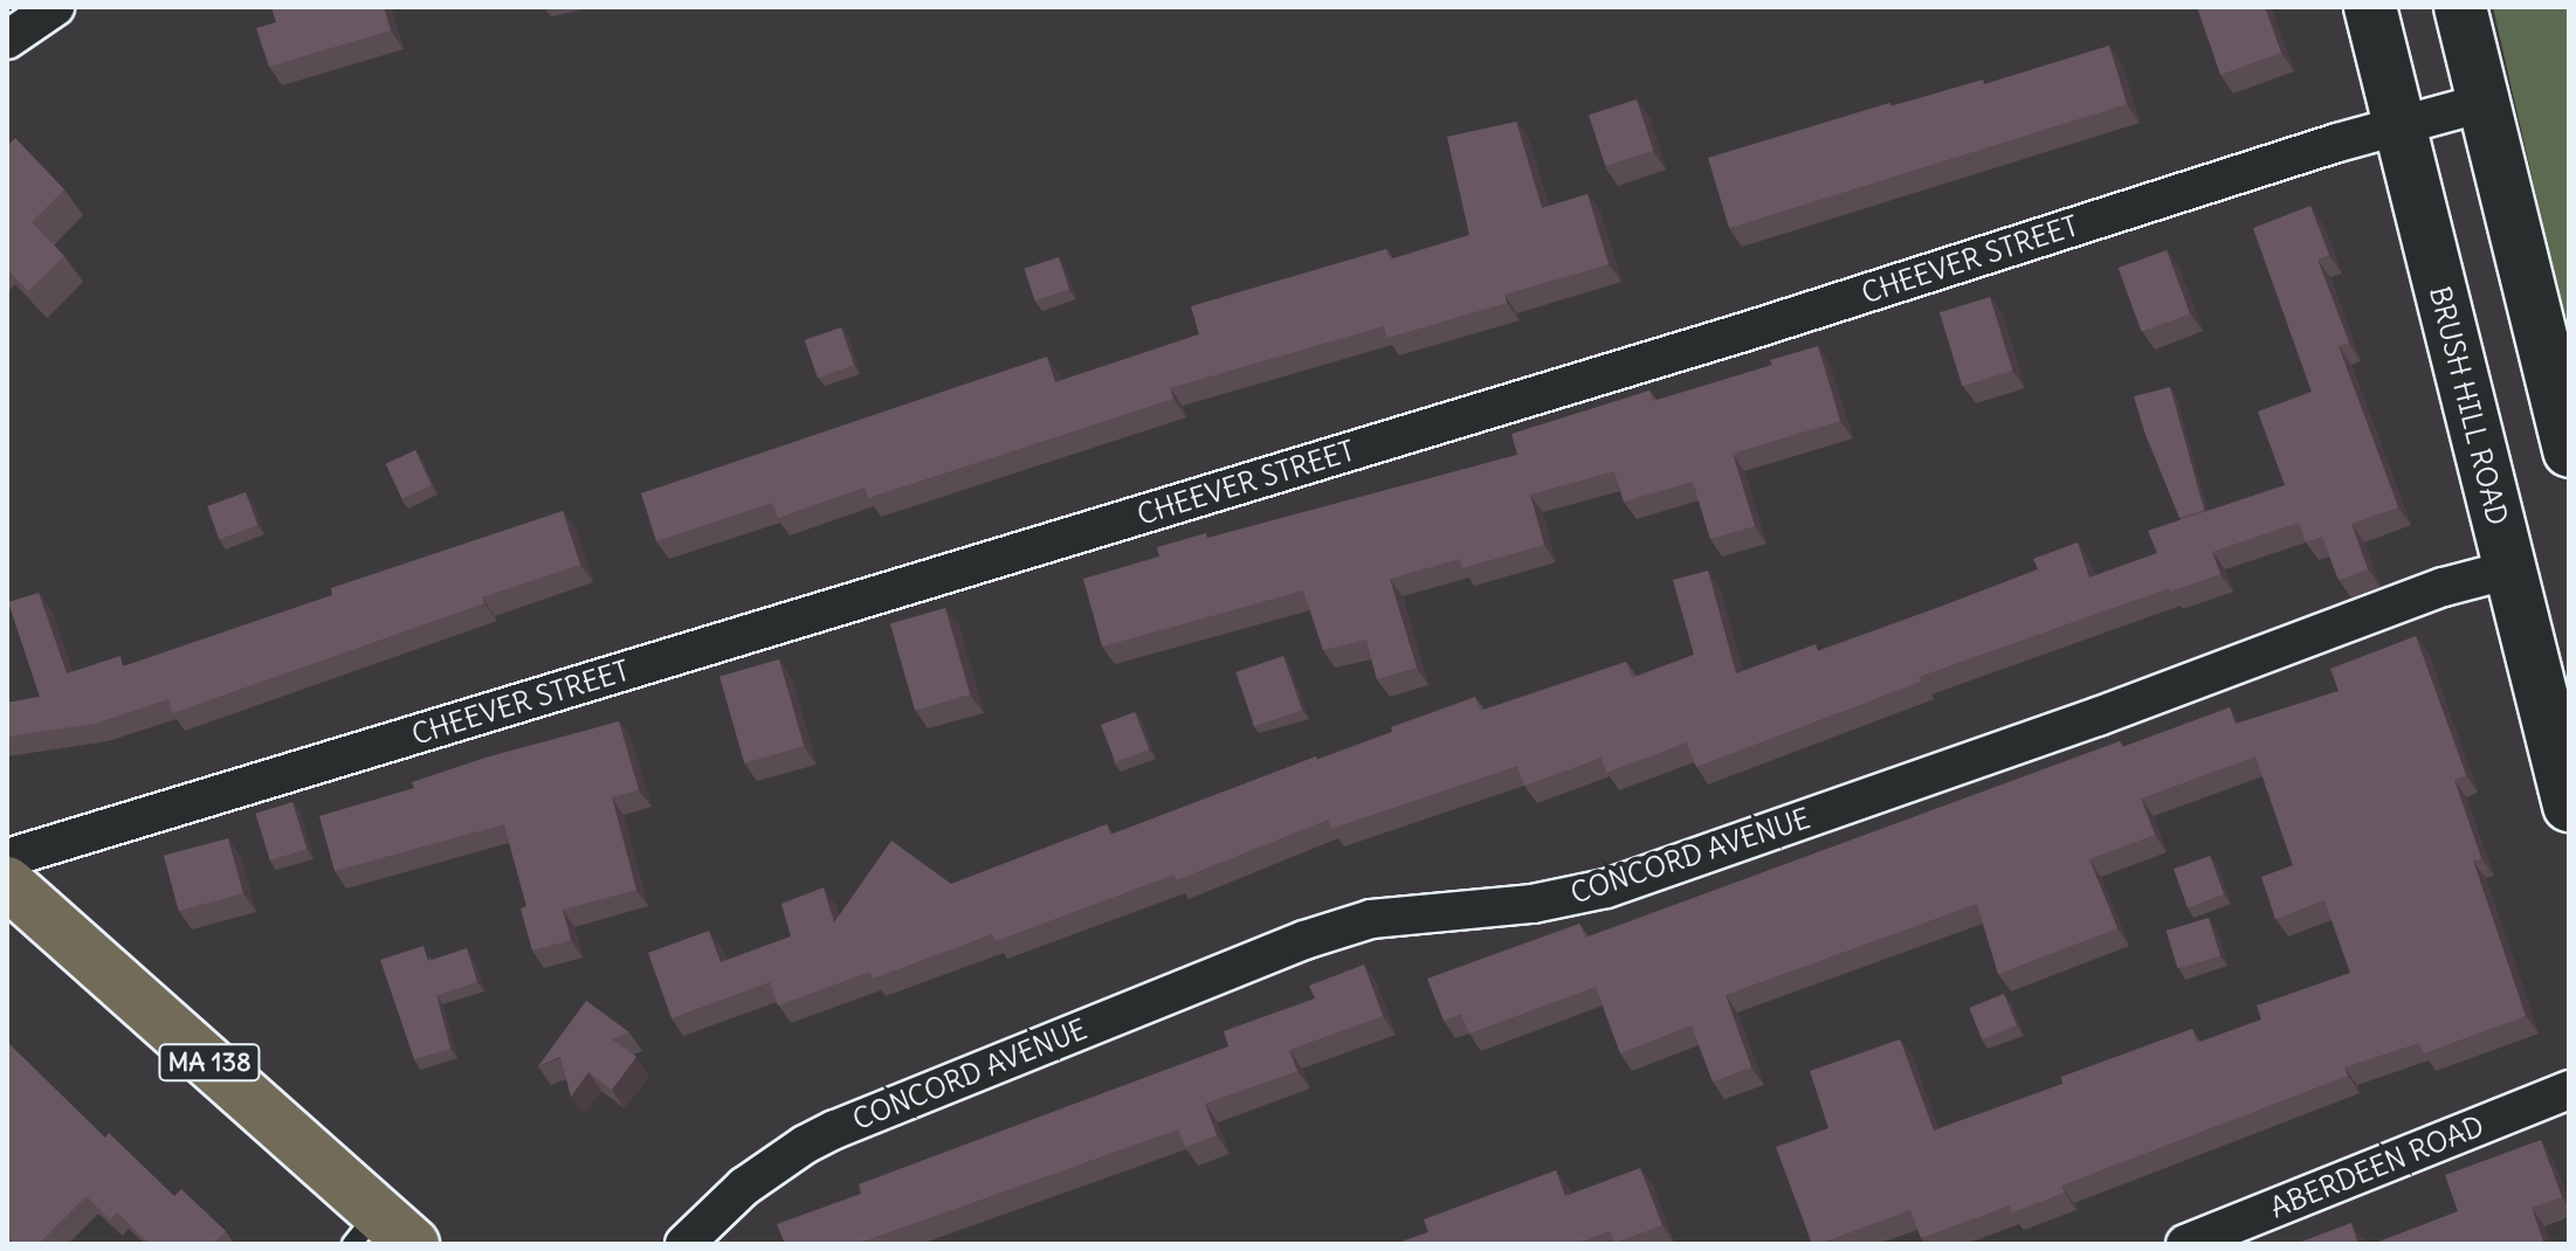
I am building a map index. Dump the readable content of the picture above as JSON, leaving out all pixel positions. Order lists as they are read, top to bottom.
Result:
{
  "streets": {
    "highway": ["MA 138"],
    "main road": ["BRUSH HILL ROAD"],
    "street": ["CHEEVER STREET", "CONCORD AVENUE", "ABERDEEN ROAD"]
  },
  "crossings": [
    ["CHEEVER STREET", "BRUSH HILL ROAD"],
    ["BRUSH HILL ROAD", "CONCORD AVENUE"]
  ]
}
